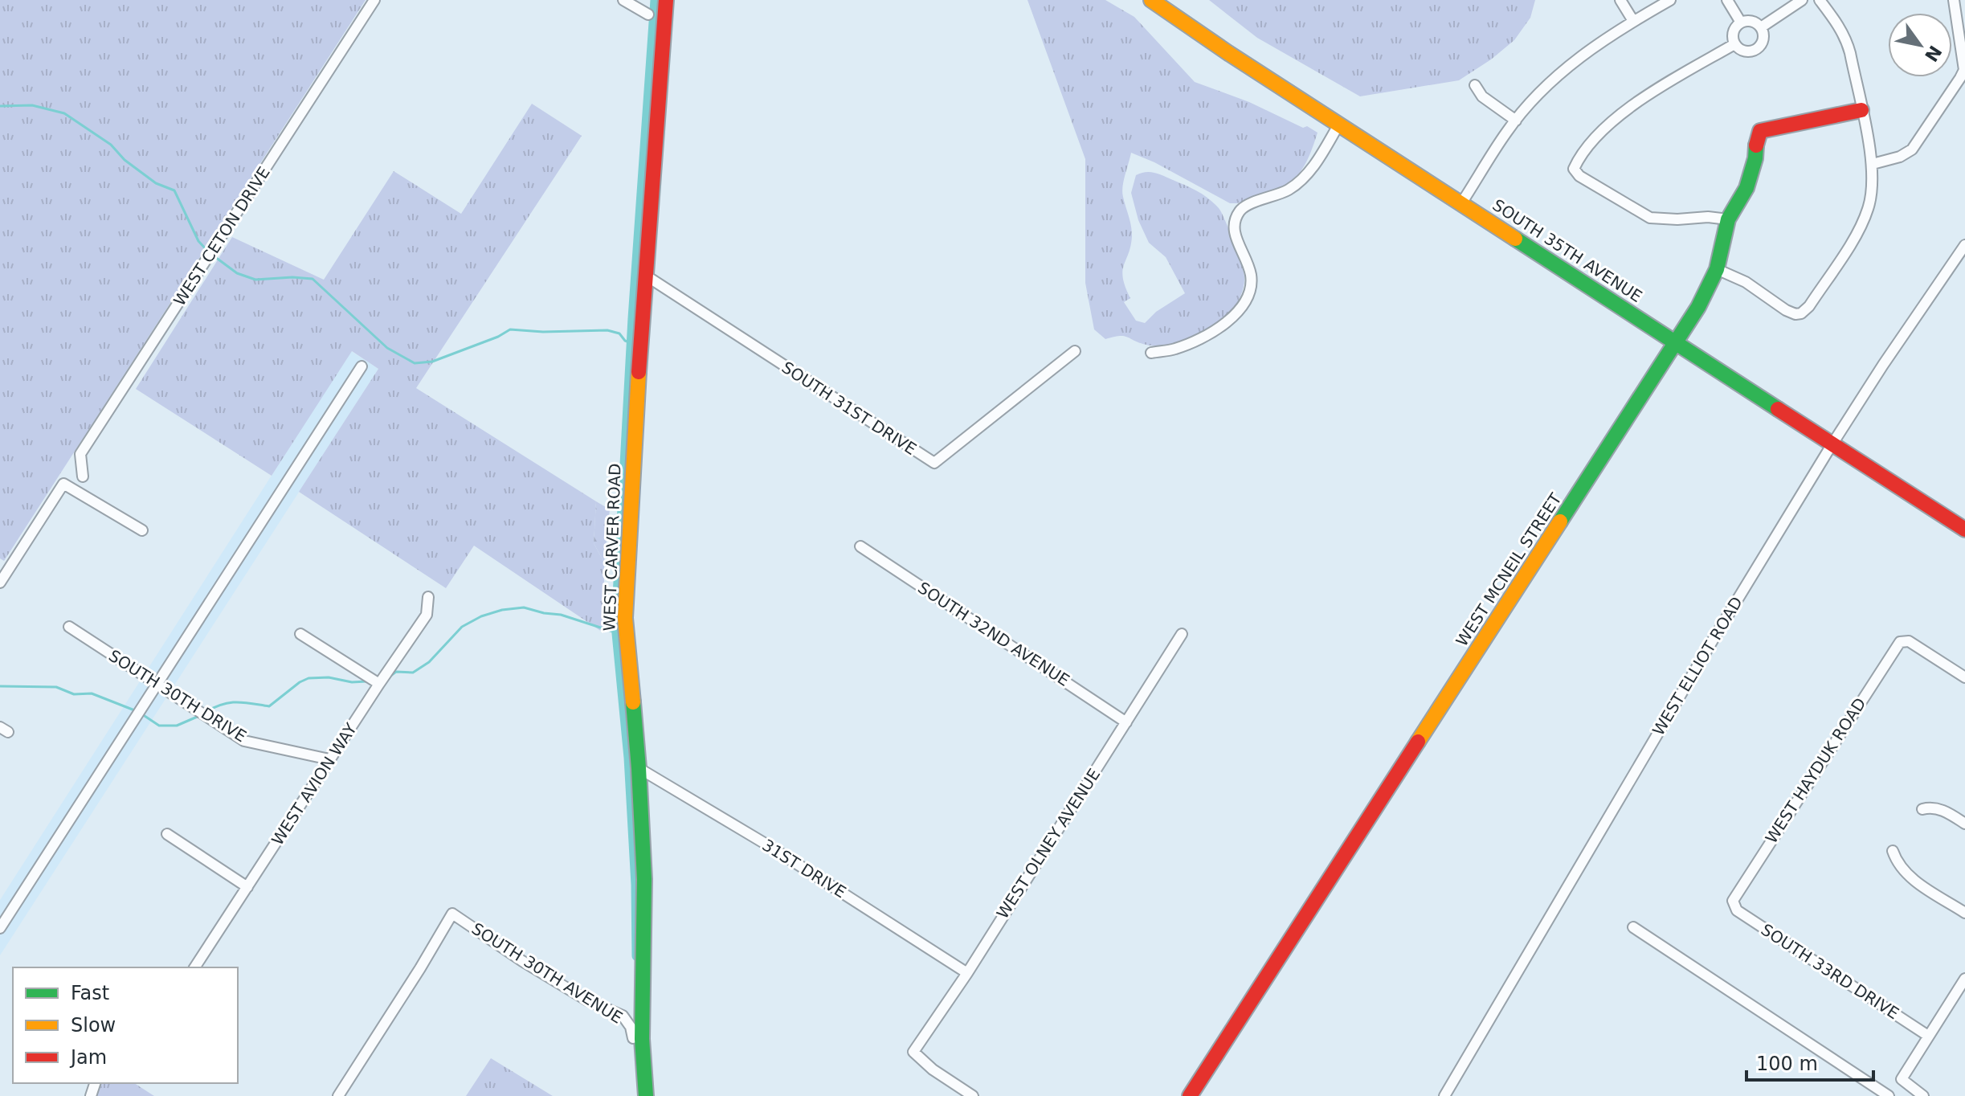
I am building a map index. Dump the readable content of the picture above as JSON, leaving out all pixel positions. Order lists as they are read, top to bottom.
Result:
{
  "streets": {
    "street": [
      "WEST CETON DRIVE",
      "SOUTH 35TH AVENUE",
      "SOUTH 31ST DRIVE",
      "WEST CARVER ROAD",
      "WEST MCNEIL STREET",
      "SOUTH 32ND AVENUE",
      "WEST ELLIOT ROAD",
      "SOUTH 30TH DRIVE",
      "WEST HAYDUK ROAD",
      "WEST AVION WAY",
      "WEST OLNEY AVENUE",
      "31ST DRIVE",
      "SOUTH 33RD DRIVE",
      "SOUTH 30TH AVENUE"
    ]
  },
  "crossings": [
    ["SOUTH 35TH AVENUE", "WEST MCNEIL STREET"],
    ["SOUTH 35TH AVENUE", "WEST ELLIOT ROAD"],
    ["SOUTH 31ST DRIVE", "WEST CARVER ROAD"],
    ["WEST CARVER ROAD", "31ST DRIVE"],
    ["SOUTH 32ND AVENUE", "WEST OLNEY AVENUE"],
    ["SOUTH 30TH DRIVE", "WEST AVION WAY"],
    ["WEST HAYDUK ROAD", "SOUTH 33RD DRIVE"],
    ["WEST OLNEY AVENUE", "31ST DRIVE"]
  ],
  "legend": ["Fast", "Slow", "Jam"],
  "scale_bar": "100 m",
  "north": "bottom right"
}
